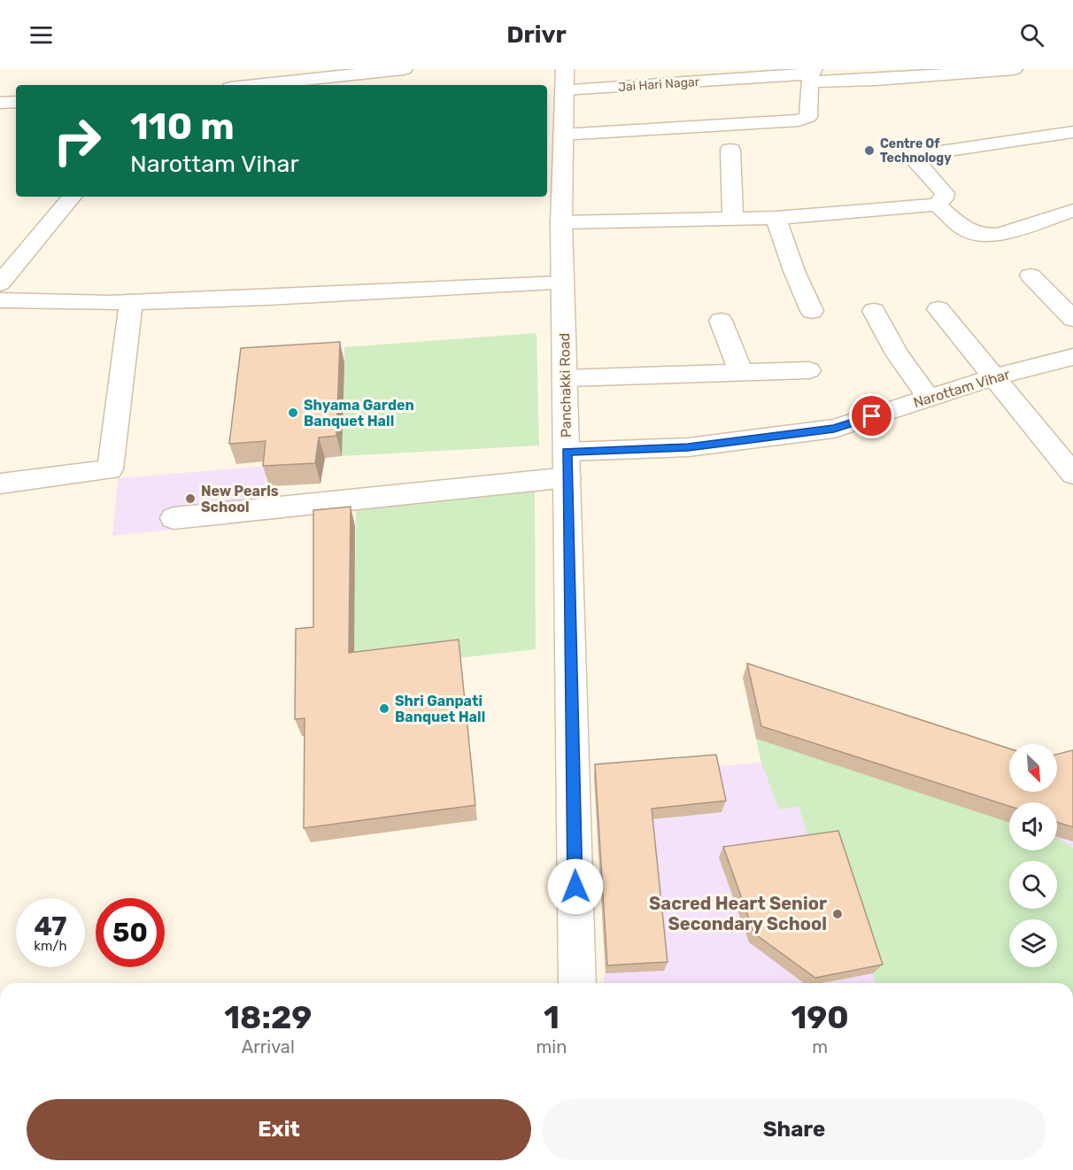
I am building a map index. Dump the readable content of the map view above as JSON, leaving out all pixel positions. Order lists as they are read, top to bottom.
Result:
{
  "streets": {
    "street": ["Jai Hari Nagar", "Panchakki Road", "Narottam Vihar"]
  },
  "crossings": [
    ["Jai Hari Nagar", "Panchakki Road"],
    ["Panchakki Road", "Narottam Vihar"]
  ],
  "places": [
    "Centre Of Technology",
    "Shyama Garden Banquet Hall",
    "New Pearls School",
    "Shri Ganpati Banquet Hall",
    "Sacred Heart Senior Secondary School"
  ],
  "north": "bottom right",
  "page": {
    "header": "Drivr",
    "turn": ["110 m", "Narottam Vihar"],
    "speed": "47 km/h",
    "limit": "50",
    "eta": [
      "18:29",
      "Arrival",
      "1",
      "min",
      "190",
      "m"
    ],
    "buttons": ["Exit", "Share"]
  }
}
